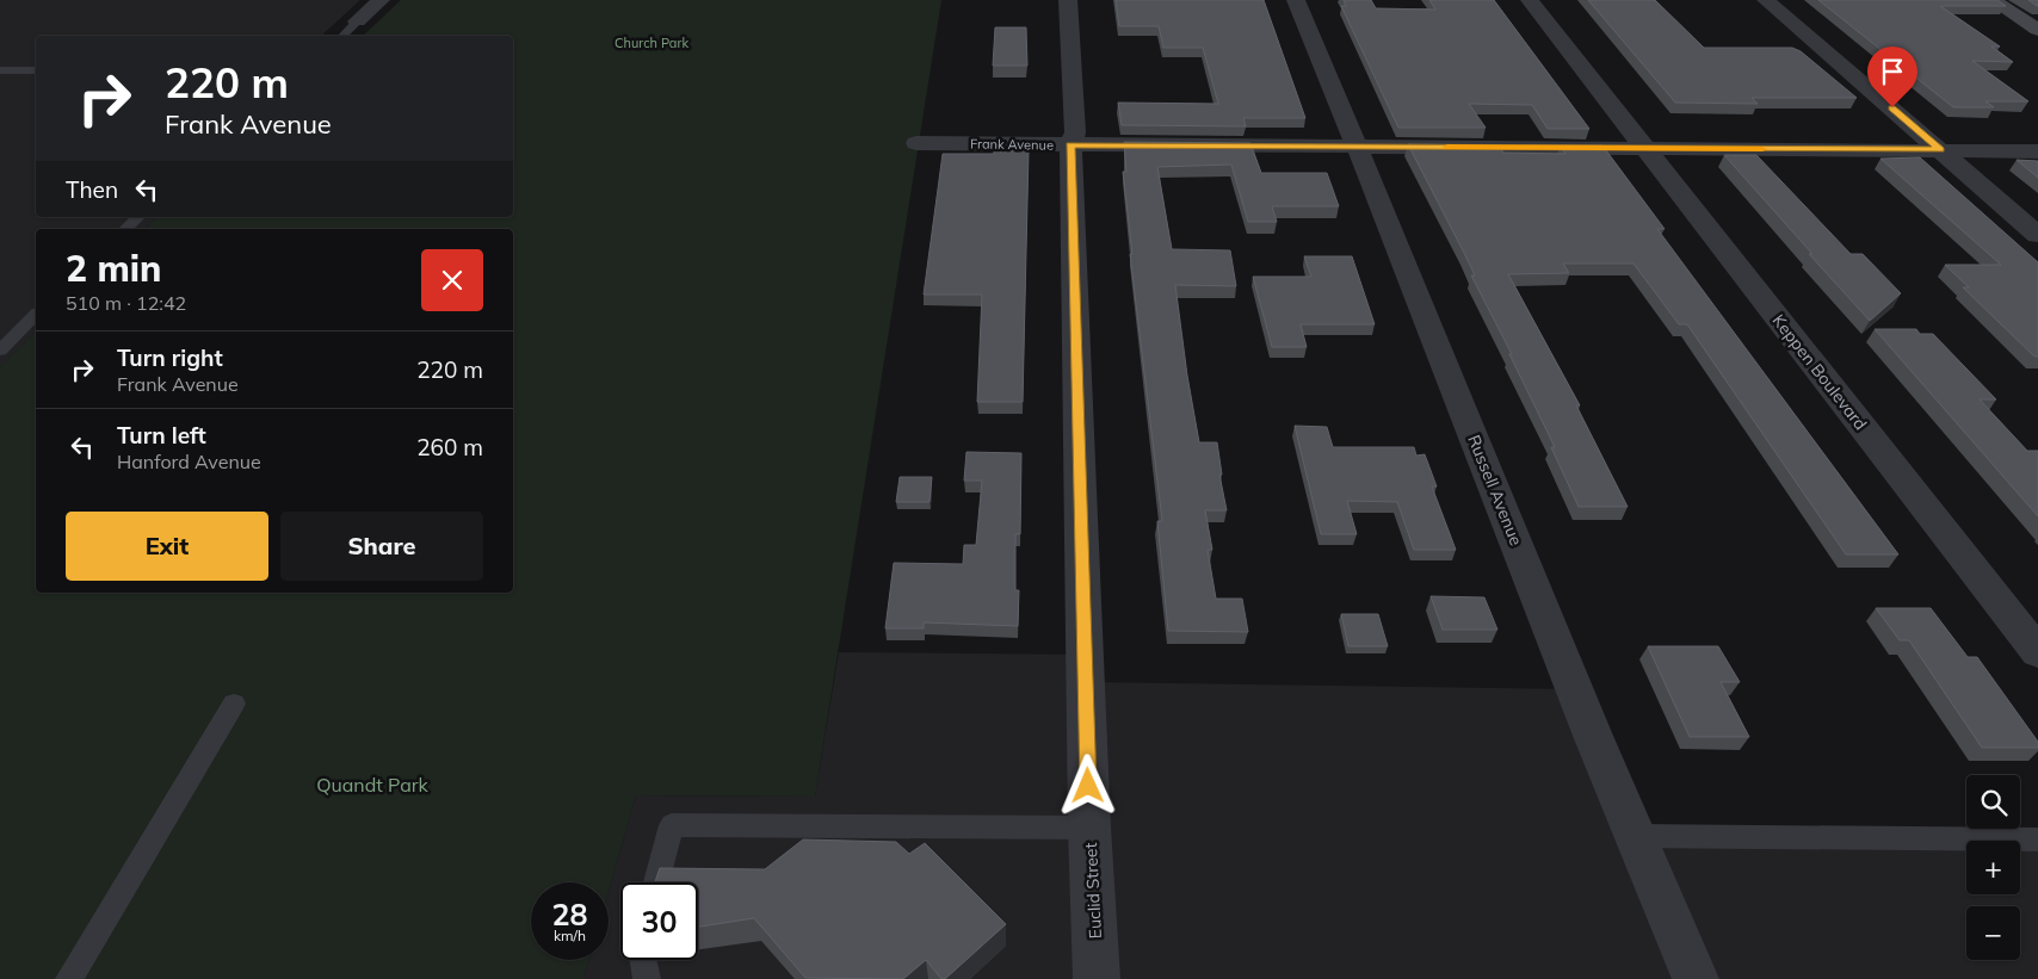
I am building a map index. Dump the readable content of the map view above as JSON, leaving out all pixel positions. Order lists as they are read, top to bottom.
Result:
{
  "streets": {
    "street": [
      "Frank Avenue",
      "Keppen Boulevard",
      "Russell Avenue",
      "Euclid Street"
    ]
  },
  "crossings": [
    ["Frank Avenue", "Keppen Boulevard"],
    ["Frank Avenue", "Russell Avenue"],
    ["Frank Avenue", "Euclid Street"]
  ],
  "parks": ["Church Park", "Quandt Park"],
  "page": {
    "turn": ["220 m", "Frank Avenue"],
    "then": "Then",
    "heading": ["2 min", "510 m · 12:42"],
    "list": [
      {
        "name": "Turn right",
        "note": "Frank Avenue",
        "value": "220 m"
      },
      {
        "name": "Turn left",
        "note": "Hanford Avenue",
        "value": "260 m"
      }
    ],
    "buttons": ["Exit", "Share"],
    "map_buttons": ["+", "−"],
    "speed": "28 km/h",
    "limit": "30"
  }
}
